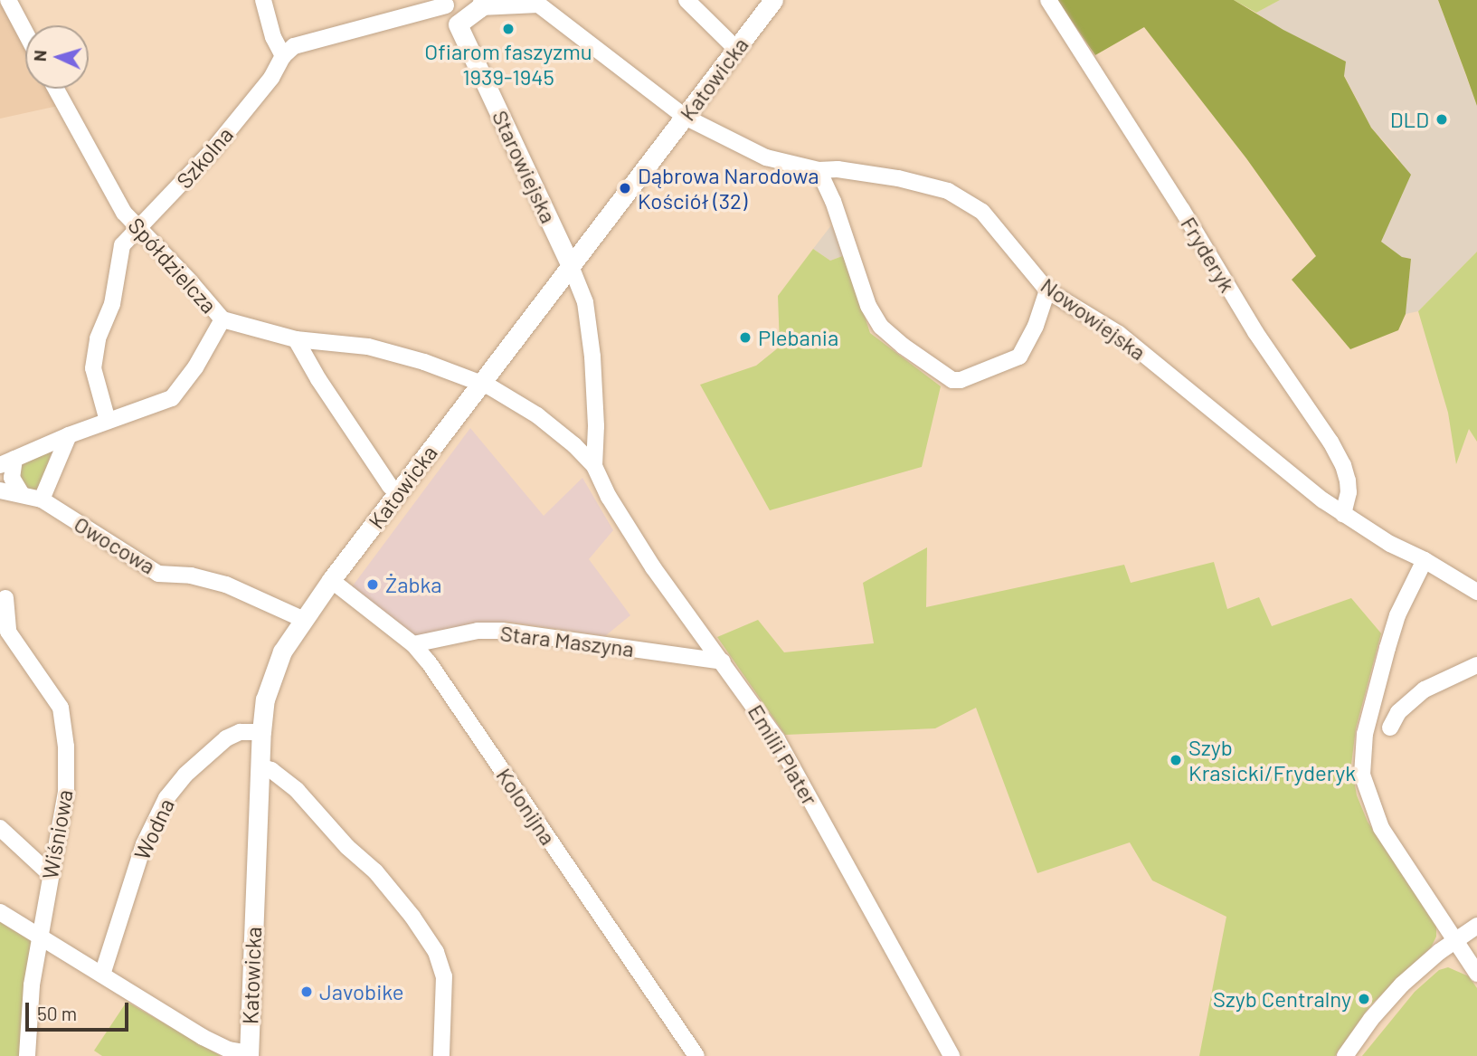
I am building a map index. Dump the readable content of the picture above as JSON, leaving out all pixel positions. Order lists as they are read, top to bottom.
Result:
{
  "streets": {
    "street": [
      "Katowicka",
      "Szkolna",
      "Starowiejska",
      "Fryderyk",
      "Spółdzielcza",
      "Nowowiejska",
      "Owocowa",
      "Stara Maszyna",
      "Emilii Plater",
      "Kolonijna",
      "Wodna",
      "Wiśniowa"
    ]
  },
  "crossings": [
    ["Katowicka", "Starowiejska"],
    ["Katowicka", "Spółdzielcza"],
    ["Katowicka", "Nowowiejska"],
    ["Katowicka", "Owocowa"],
    ["Katowicka", "Emilii Plater"],
    ["Katowicka", "Kolonijna"],
    ["Katowicka", "Wodna"],
    ["Szkolna", "Spółdzielcza"],
    ["Starowiejska", "Emilii Plater"],
    ["Fryderyk", "Nowowiejska"],
    ["Spółdzielcza", "Emilii Plater"],
    ["Stara Maszyna", "Emilii Plater"],
    ["Stara Maszyna", "Kolonijna"]
  ],
  "places": [
    "Ofiarom faszyzmu 1939-1945",
    "DLD",
    "Dąbrowa Narodowa Kościół (32)",
    "Plebania",
    "Żabka",
    "Szyb Krasicki/Fryderyk",
    "Javobike",
    "Szyb Centralny"
  ],
  "scale_bar": "50 m",
  "north": "left"
}
